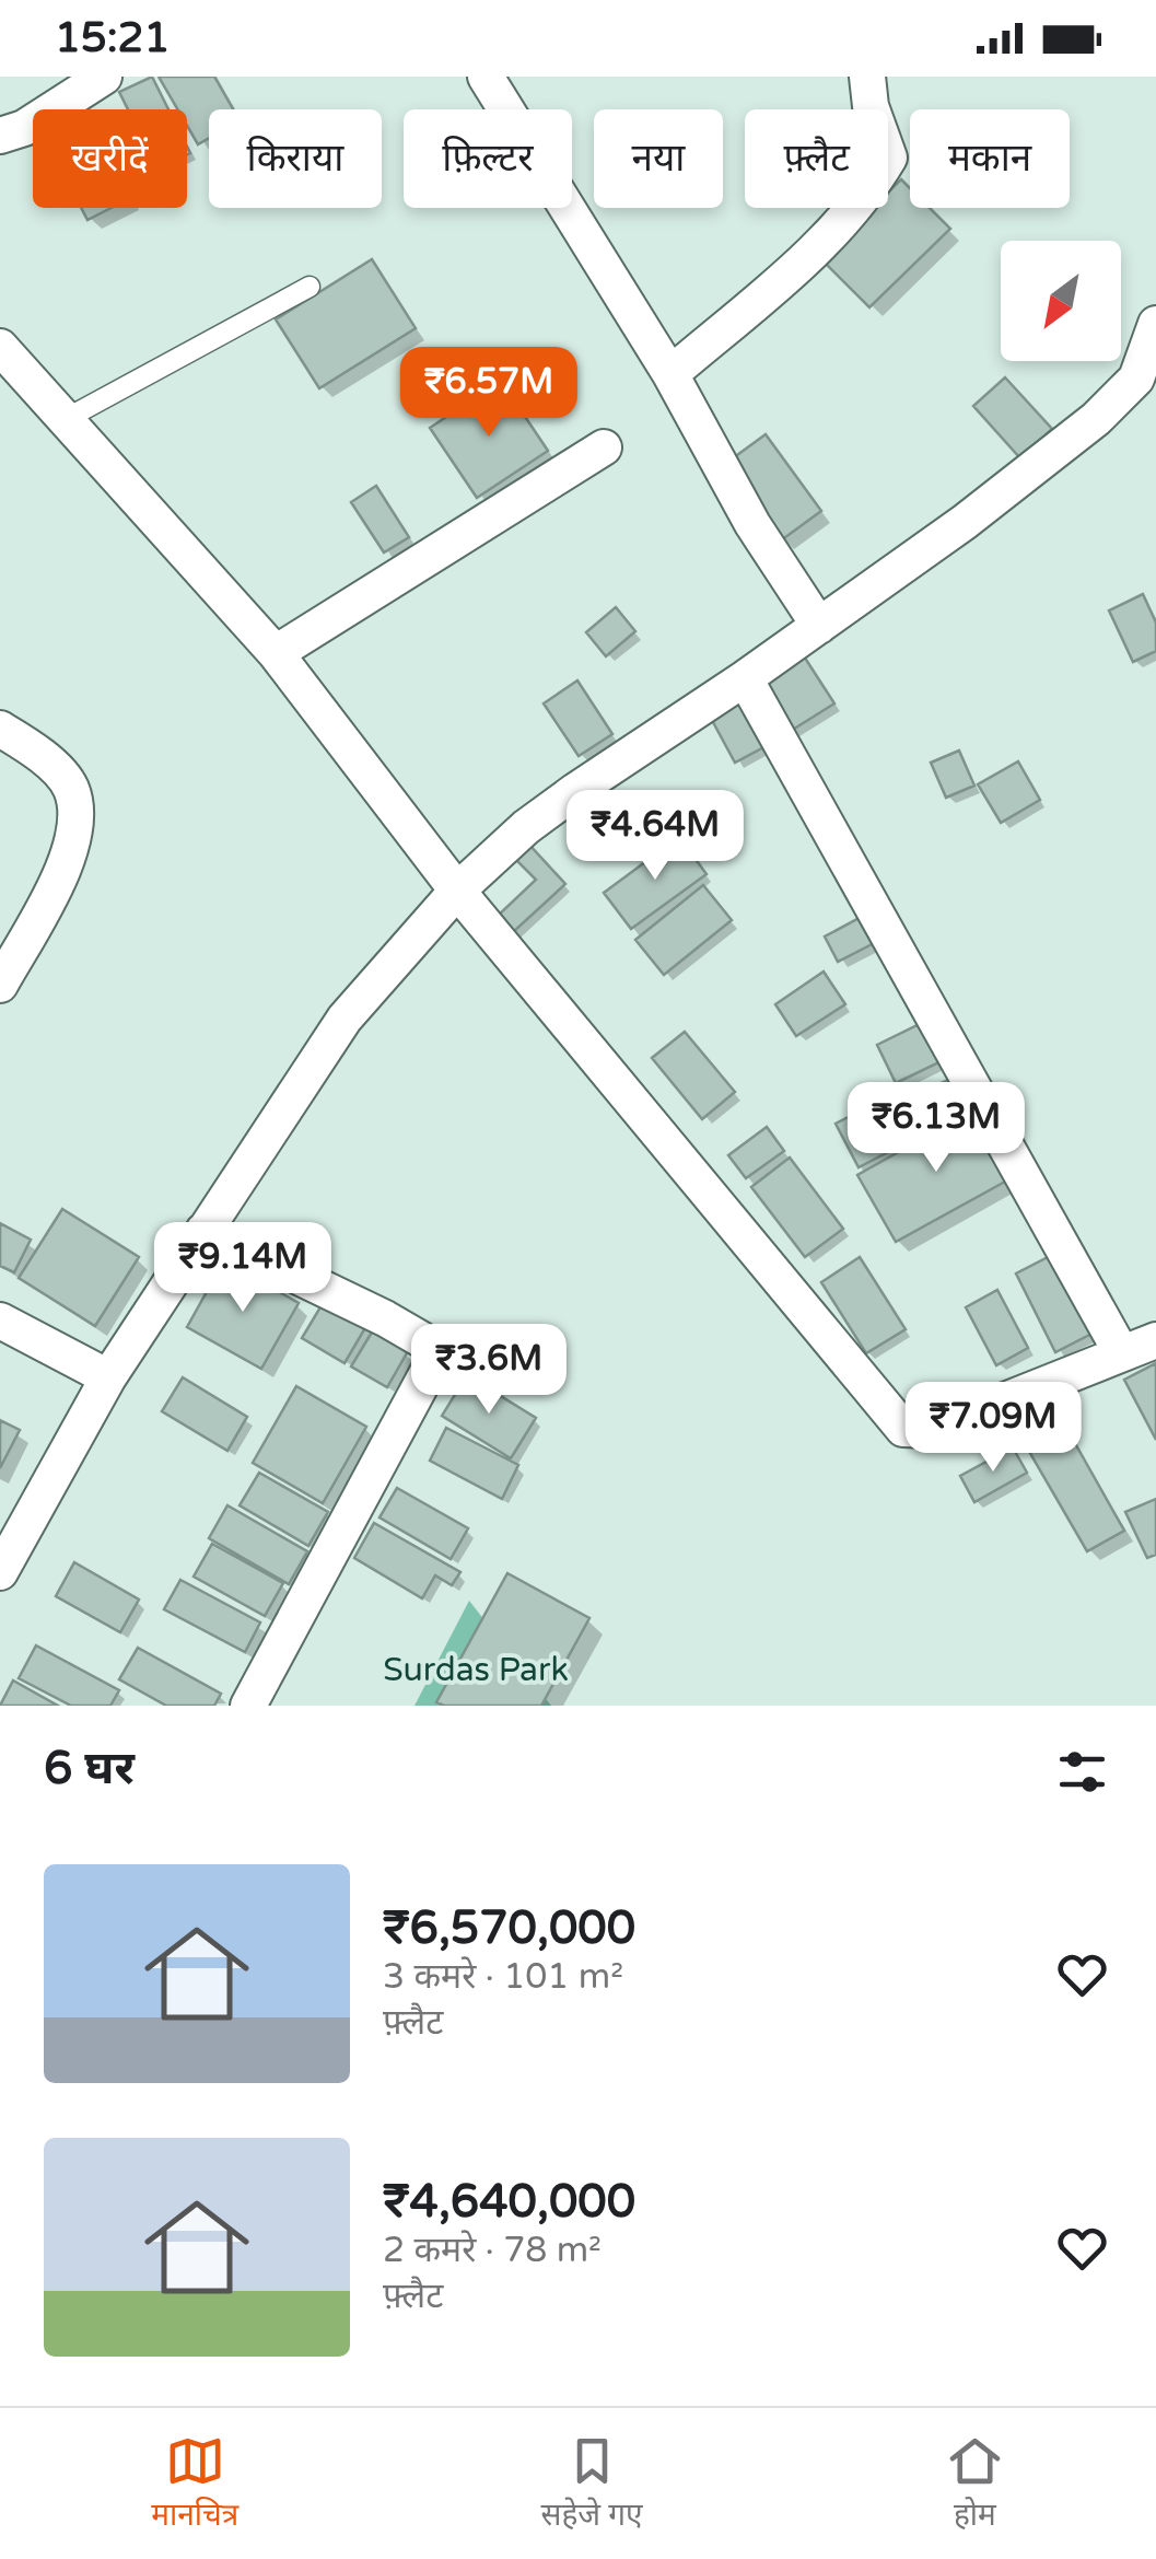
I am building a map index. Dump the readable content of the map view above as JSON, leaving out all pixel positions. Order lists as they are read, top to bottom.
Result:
{
  "parks": ["Surdas Park"],
  "north": "bottom left",
  "page": {
    "status": "15:21",
    "chip": [
      "खरीदें",
      "किराया",
      "फ़िल्टर",
      "नया",
      "फ़्लैट",
      "मकान"
    ],
    "price": [
      "₹6.57M",
      "₹4.64M",
      "₹6.13M",
      "₹9.14M",
      "₹3.6M",
      "₹7.09M"
    ],
    "heading": "6 घर",
    "list": [
      {
        "name": "₹6,570,000",
        "note": "3 कमरे · 101 m² · फ़्लैट"
      },
      {
        "name": "₹4,640,000",
        "note": "2 कमरे · 78 m² · फ़्लैट"
      }
    ],
    "tabs": ["मानचित्र", "सहेजे गए", "होम"]
  }
}
